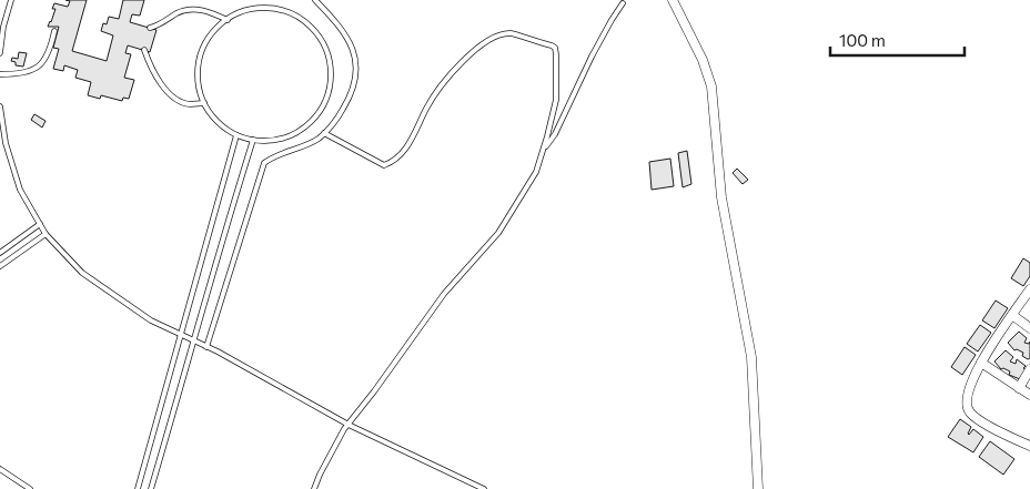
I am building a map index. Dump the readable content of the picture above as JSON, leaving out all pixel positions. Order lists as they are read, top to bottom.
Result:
{
  "scale_bar": "100 m"
}
